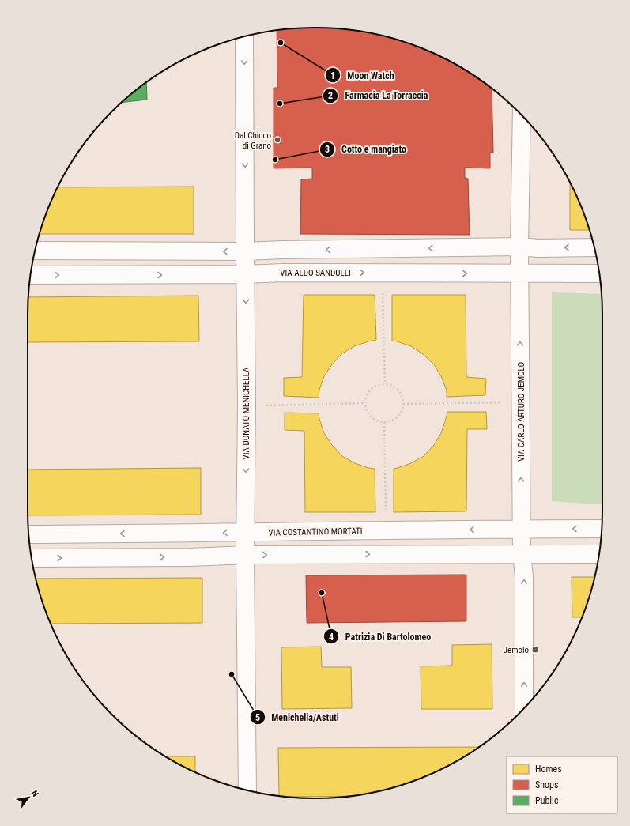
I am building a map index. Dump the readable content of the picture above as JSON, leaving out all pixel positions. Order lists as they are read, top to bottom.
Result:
{
  "streets": {
    "street": [
      "VIA ALDO SANDULLI",
      "VIA CARLO ARTURO JEMOLO",
      "VIA DONATO MENICHELLA",
      "VIA COSTANTINO MORTATI"
    ]
  },
  "crossings": [
    ["VIA ALDO SANDULLI", "VIA CARLO ARTURO JEMOLO"],
    ["VIA ALDO SANDULLI", "VIA DONATO MENICHELLA"],
    ["VIA CARLO ARTURO JEMOLO", "VIA COSTANTINO MORTATI"],
    ["VIA DONATO MENICHELLA", "VIA COSTANTINO MORTATI"]
  ],
  "one_way": ["VIA CARLO ARTURO JEMOLO", "VIA DONATO MENICHELLA"],
  "places": {
    "other": [
      "Moon Watch",
      "Farmacia La Torraccia",
      "Dal Chicco di Grano",
      "Cotto e mangiato",
      "Patrizia Di Bartolomeo",
      "Menichella/Astuti"
    ],
    "transit": ["Jemolo"]
  },
  "legend": ["Homes", "Shops", "Public"],
  "north": "top right"
}
